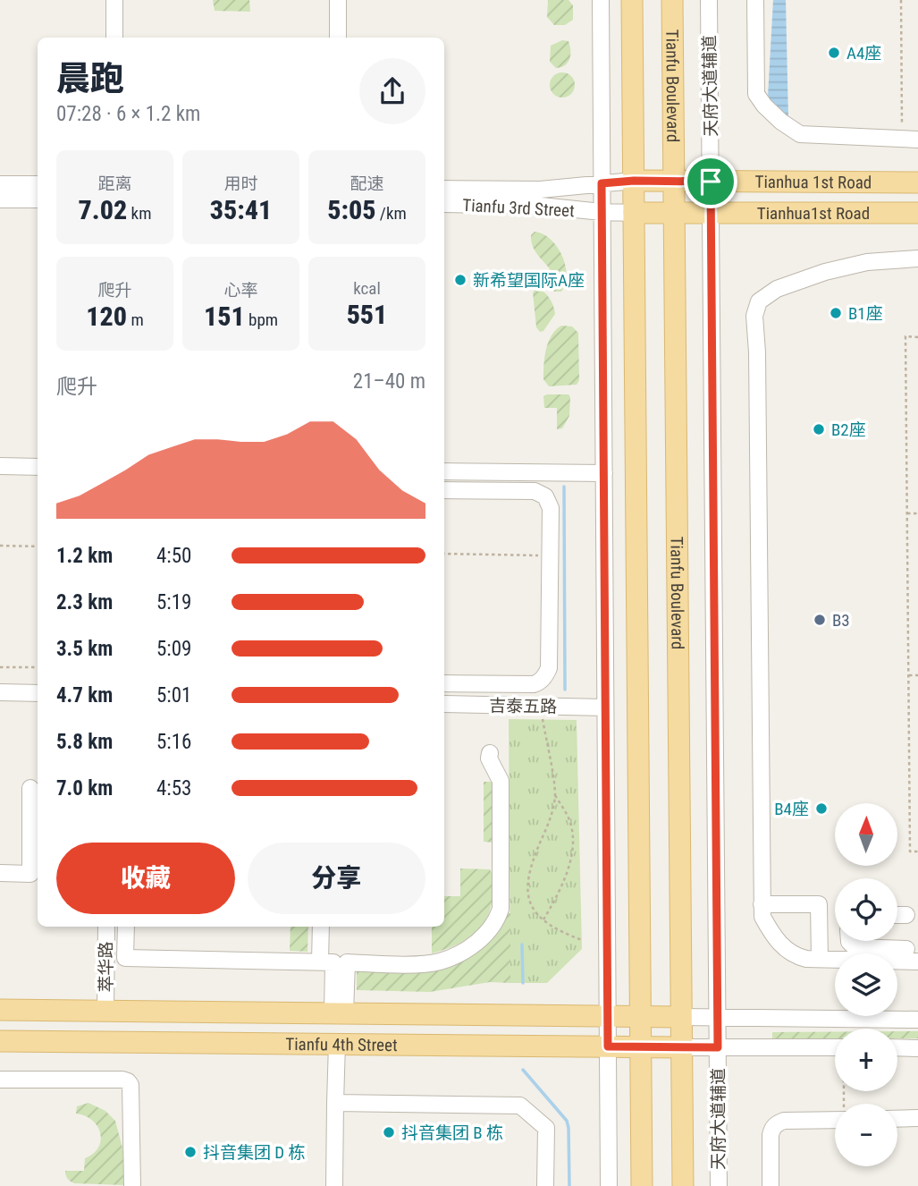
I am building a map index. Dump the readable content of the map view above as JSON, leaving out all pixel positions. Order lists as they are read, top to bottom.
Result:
{
  "streets": {
    "main road": [
      "Tianfu Boulevard",
      "Tianhua 1st Road",
      "Tianhua1st Road",
      "Tianfu 4th Street"
    ],
    "street": [
      "天府大道辅道",
      "Tianfu 3rd Street",
      "吉泰五路",
      "萃华路"
    ]
  },
  "crossings": [
    ["Tianfu Boulevard", "Tianhua 1st Road"],
    ["Tianfu Boulevard", "Tianhua1st Road"],
    ["Tianfu Boulevard", "Tianfu 4th Street"],
    ["天府大道辅道", "Tianhua 1st Road"],
    ["天府大道辅道", "Tianhua1st Road"],
    ["Tianhua 1st Road", "Tianfu 3rd Street"],
    ["Tianfu 3rd Street", "Tianhua1st Road"],
    ["萃华路", "Tianfu 4th Street"]
  ],
  "places": [
    "A4座",
    "新希望国际A座",
    "B1座",
    "B2座",
    "B3",
    "B4座",
    "抖音集团 B 栋",
    "抖音集团 D 栋"
  ],
  "north": "top",
  "page": {
    "heading": ["晨跑", "07:28 · 6 × 1.2 km"],
    "stats": [
      ["距离", "7.02 km"],
      ["用时", "35:41"],
      ["配速", "5:05 /km"],
      ["爬升", "120 m"],
      ["心率", "151 bpm"],
      ["kcal", "551"]
    ],
    "chart": ["爬升", "21–40 m"],
    "list": [
      {
        "name": "1.2 km",
        "note": "4:50"
      },
      {
        "name": "2.3 km",
        "note": "5:19"
      },
      {
        "name": "3.5 km",
        "note": "5:09"
      },
      {
        "name": "4.7 km",
        "note": "5:01"
      },
      {
        "name": "5.8 km",
        "note": "5:16"
      },
      {
        "name": "7.0 km",
        "note": "4:53"
      }
    ],
    "map_buttons": ["+", "−"],
    "buttons": ["收藏", "分享"]
  }
}
